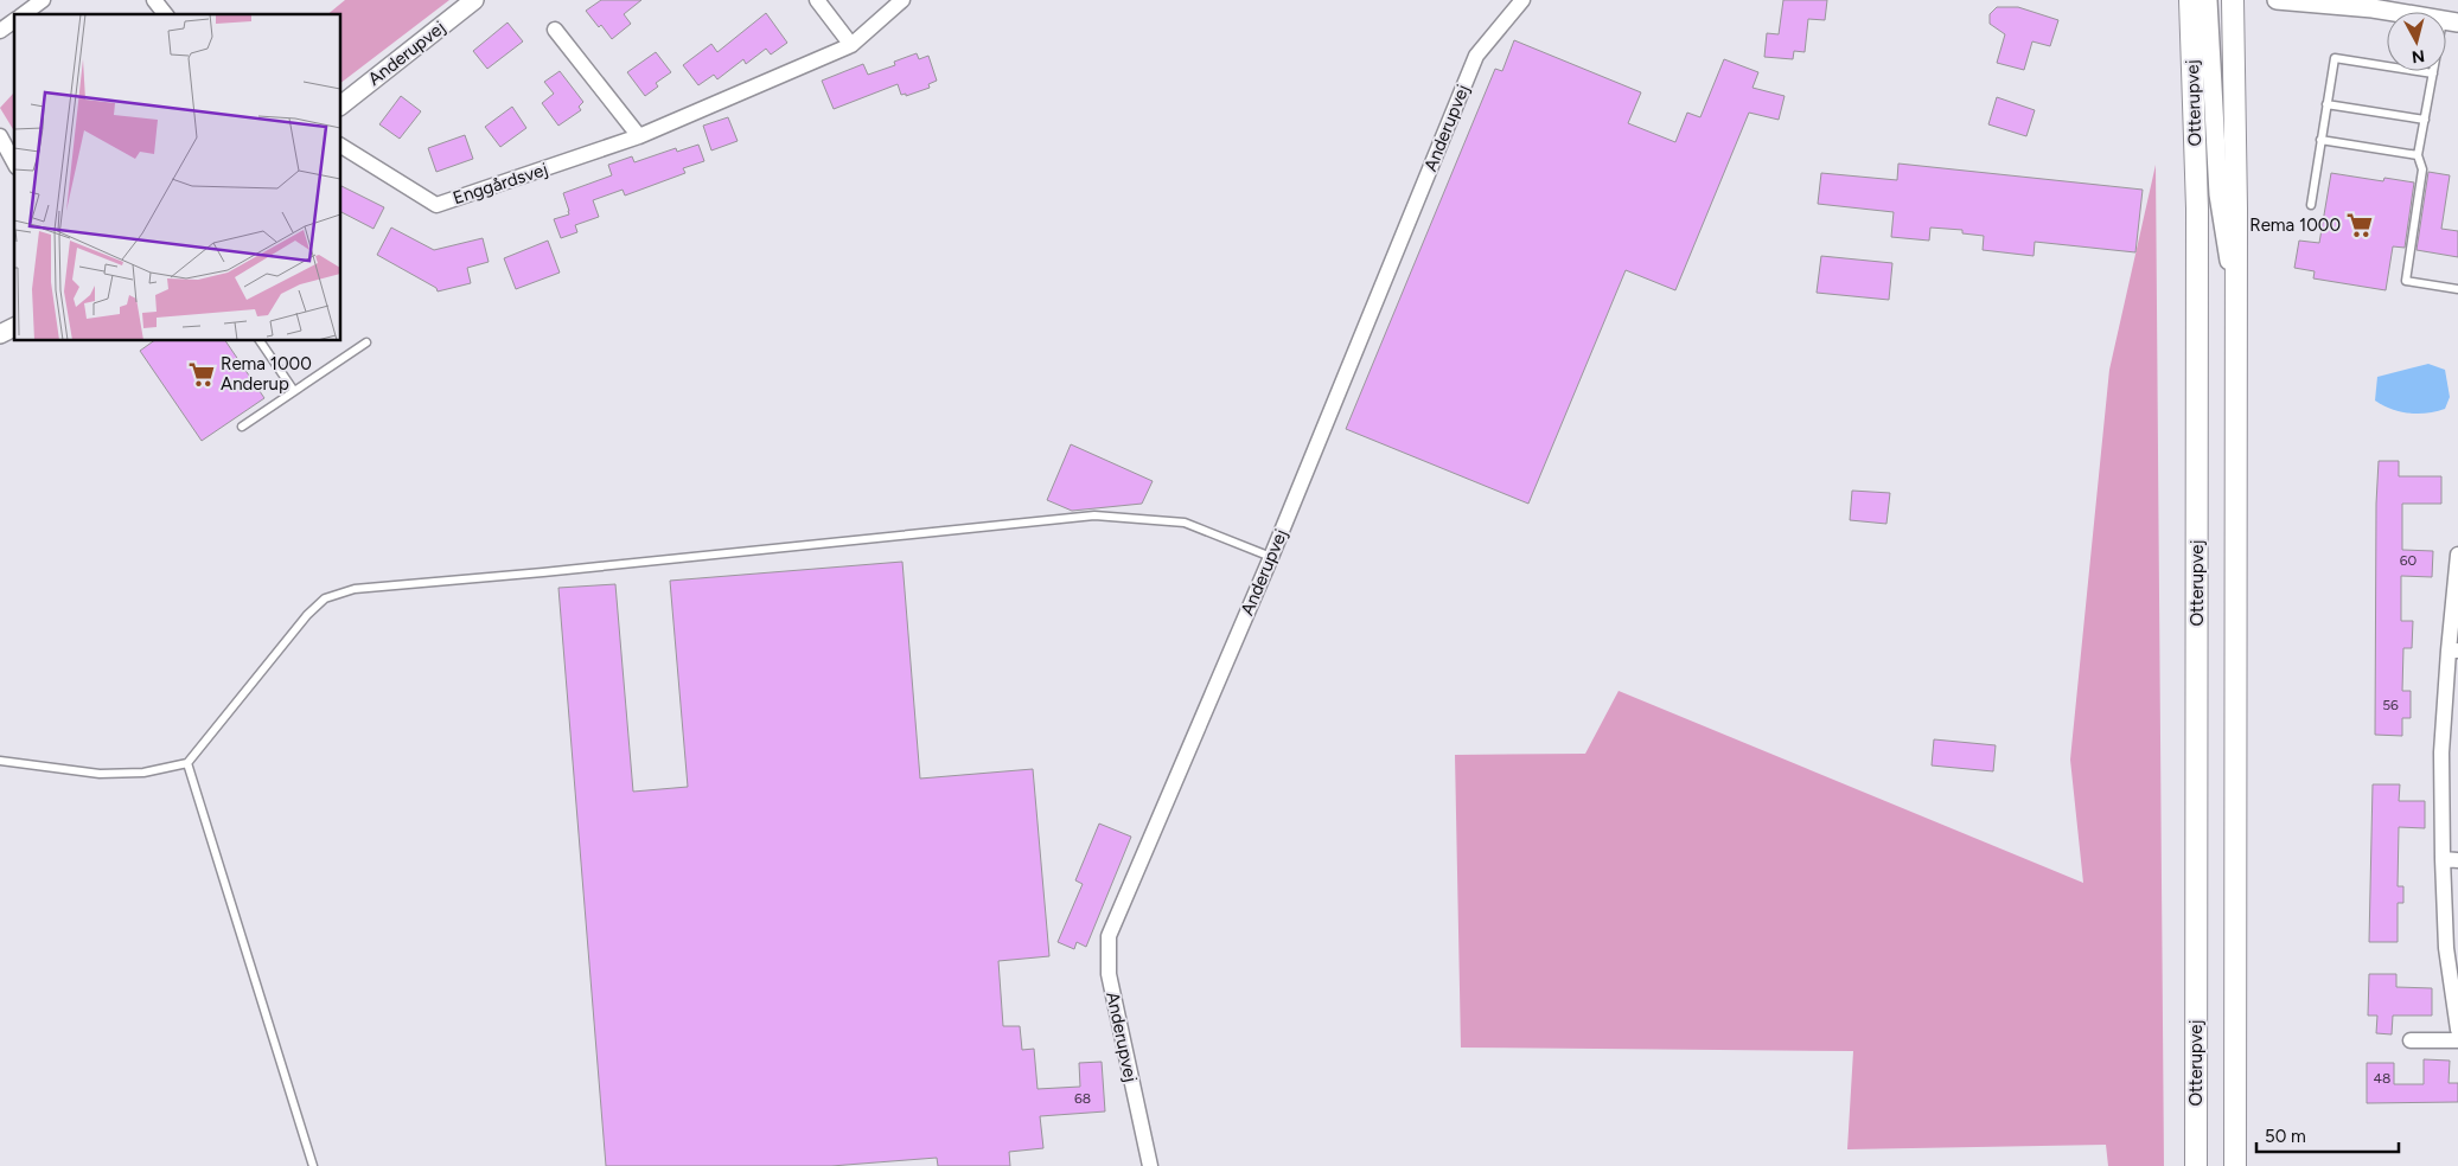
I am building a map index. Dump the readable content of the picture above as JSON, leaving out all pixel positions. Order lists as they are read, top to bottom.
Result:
{
  "streets": {
    "main road": ["Otterupvej"],
    "street": ["Anderupvej", "Enggårdsvej"]
  },
  "places": {
    "supermarket": ["Rema 1000", "Rema 1000 Anderup"]
  },
  "house_numbers": [
    "60",
    "56",
    "48",
    "68"
  ],
  "scale_bar": "50 m",
  "north": "bottom"
}
